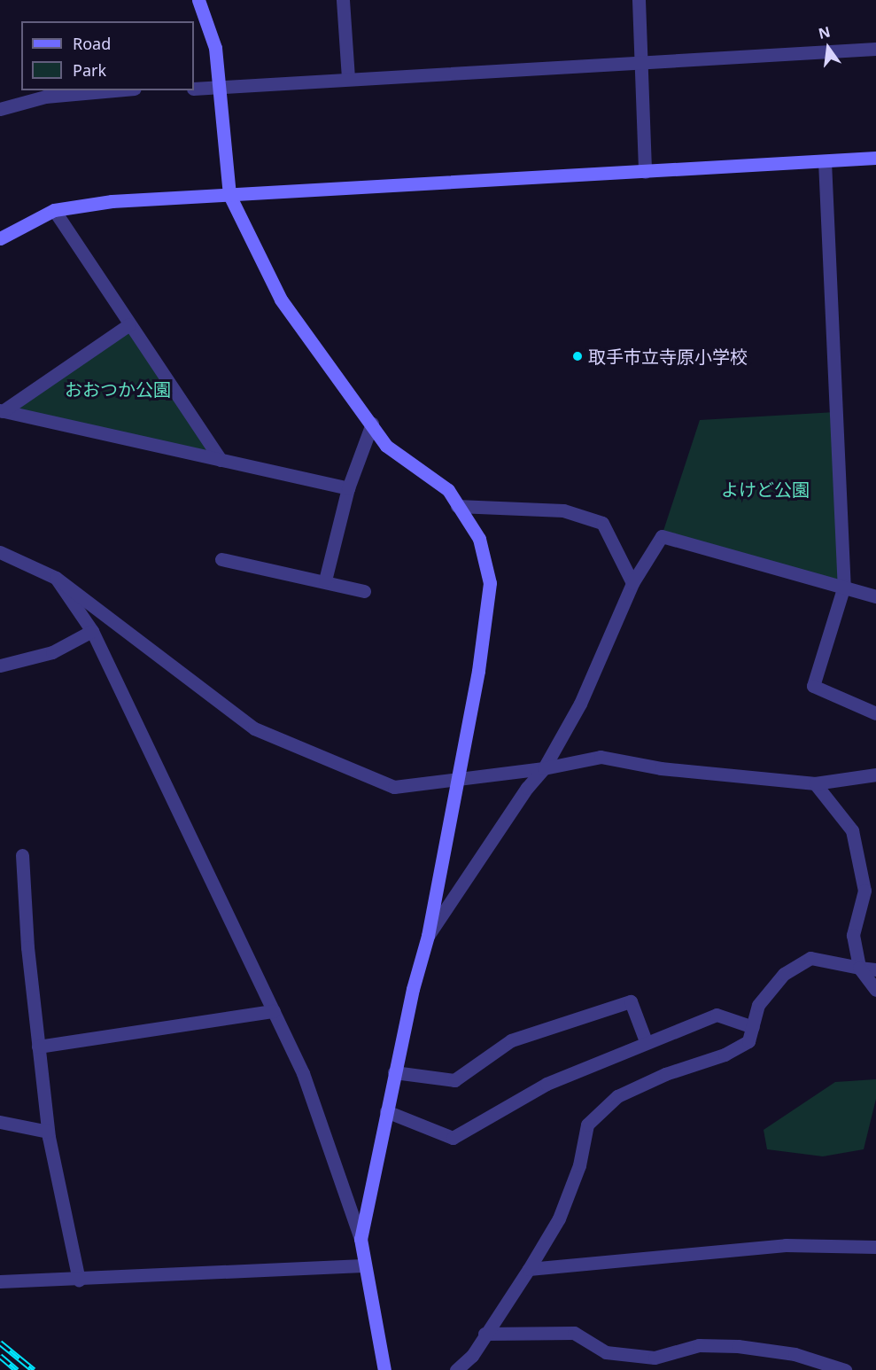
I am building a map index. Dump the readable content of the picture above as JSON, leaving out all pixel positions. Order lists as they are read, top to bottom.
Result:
{
  "parks": ["おおつか公園", "よけど公園"],
  "places": ["取手市立寺原小学校"],
  "legend": ["Road", "Park"],
  "north": "top"
}
